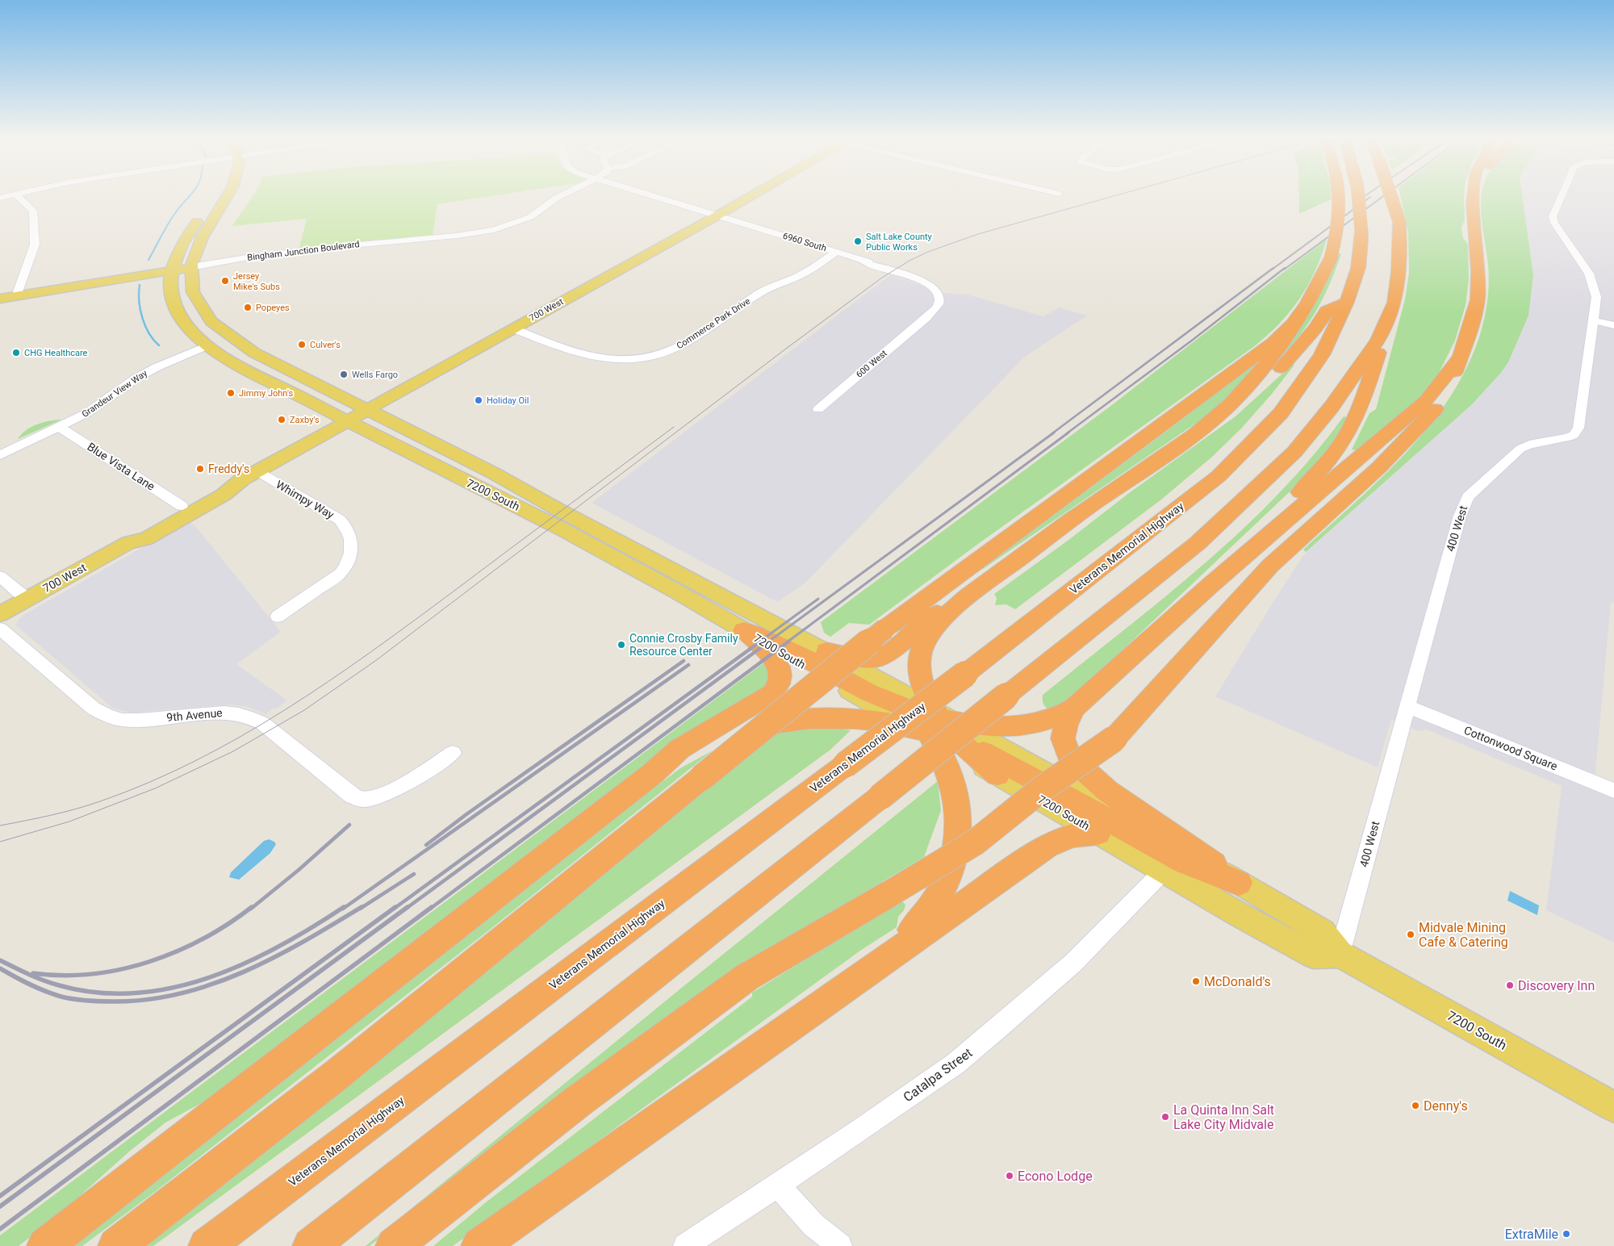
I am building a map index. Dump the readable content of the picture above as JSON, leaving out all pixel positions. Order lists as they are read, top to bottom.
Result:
{
  "streets": {
    "highway": ["Veterans Memorial Highway"],
    "main road": ["Bingham Junction Boulevard", "700 West", "7200 South"],
    "street": [
      "6960 South",
      "Commerce Park Drive",
      "600 West",
      "Grandeur View Way",
      "Blue Vista Lane",
      "Whimpy Way",
      "400 West",
      "9th Avenue",
      "Cottonwood Square",
      "Catalpa Street"
    ]
  },
  "crossings": [
    ["6960 South", "700 West"],
    ["6960 South", "Commerce Park Drive"],
    ["6960 South", "600 West"],
    ["Bingham Junction Boulevard", "7200 South"],
    ["700 West", "Commerce Park Drive"],
    ["700 West", "Blue Vista Lane"],
    ["700 West", "7200 South"],
    ["700 West", "Whimpy Way"],
    ["Grandeur View Way", "Blue Vista Lane"],
    ["Grandeur View Way", "7200 South"],
    ["7200 South", "400 West"],
    ["7200 South", "Catalpa Street"],
    ["400 West", "Cottonwood Square"]
  ],
  "places": [
    "Salt Lake County Public Works",
    "Jersey Mike's Subs",
    "Popeyes",
    "Culver's",
    "CHG Healthcare",
    "Wells Fargo",
    "Jimmy John's",
    "Holiday Oil",
    "Zaxby's",
    "Freddy's",
    "Connie Crosby Family Resource Center",
    "Midvale Mining Cafe & Catering",
    "McDonald's",
    "Discovery Inn",
    "Denny's",
    "La Quinta Inn Salt Lake City Midvale",
    "Econo Lodge",
    "ExtraMile"
  ]
}
